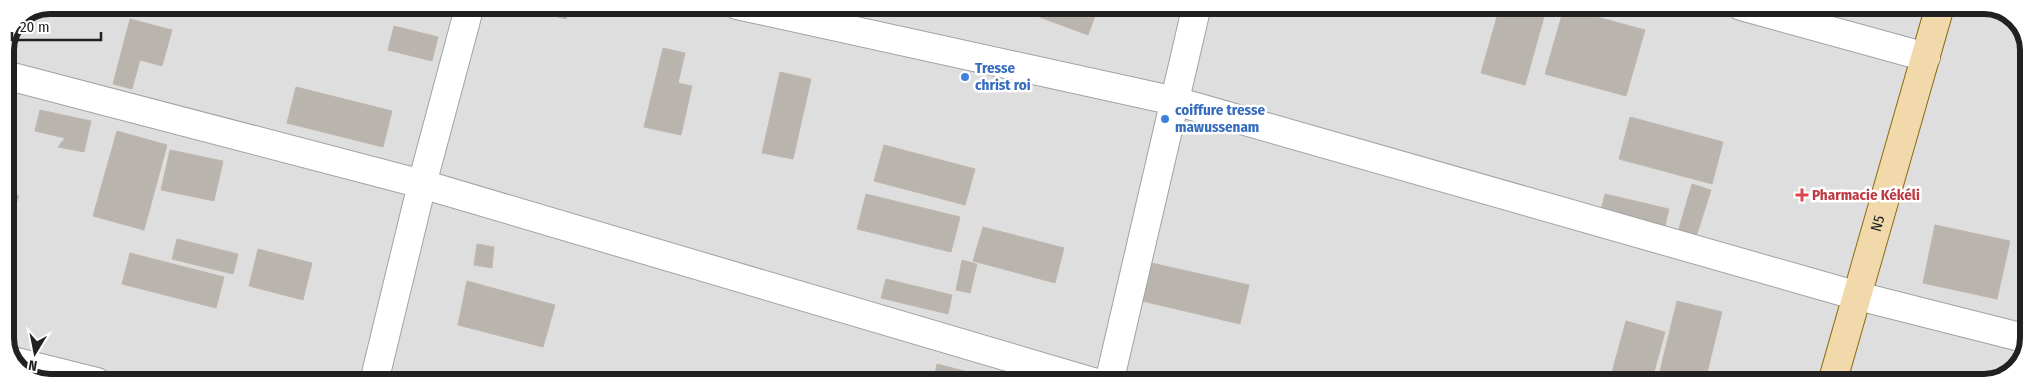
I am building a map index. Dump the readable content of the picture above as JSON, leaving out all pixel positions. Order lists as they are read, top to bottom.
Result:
{
  "streets": {
    "main road": ["N5"]
  },
  "places": {
    "other": ["Tresse christ roi", "coiffure tresse mawussenam"],
    "health": ["Pharmacie Kékéli"]
  },
  "scale_bar": "20 m",
  "north": "bottom"
}
